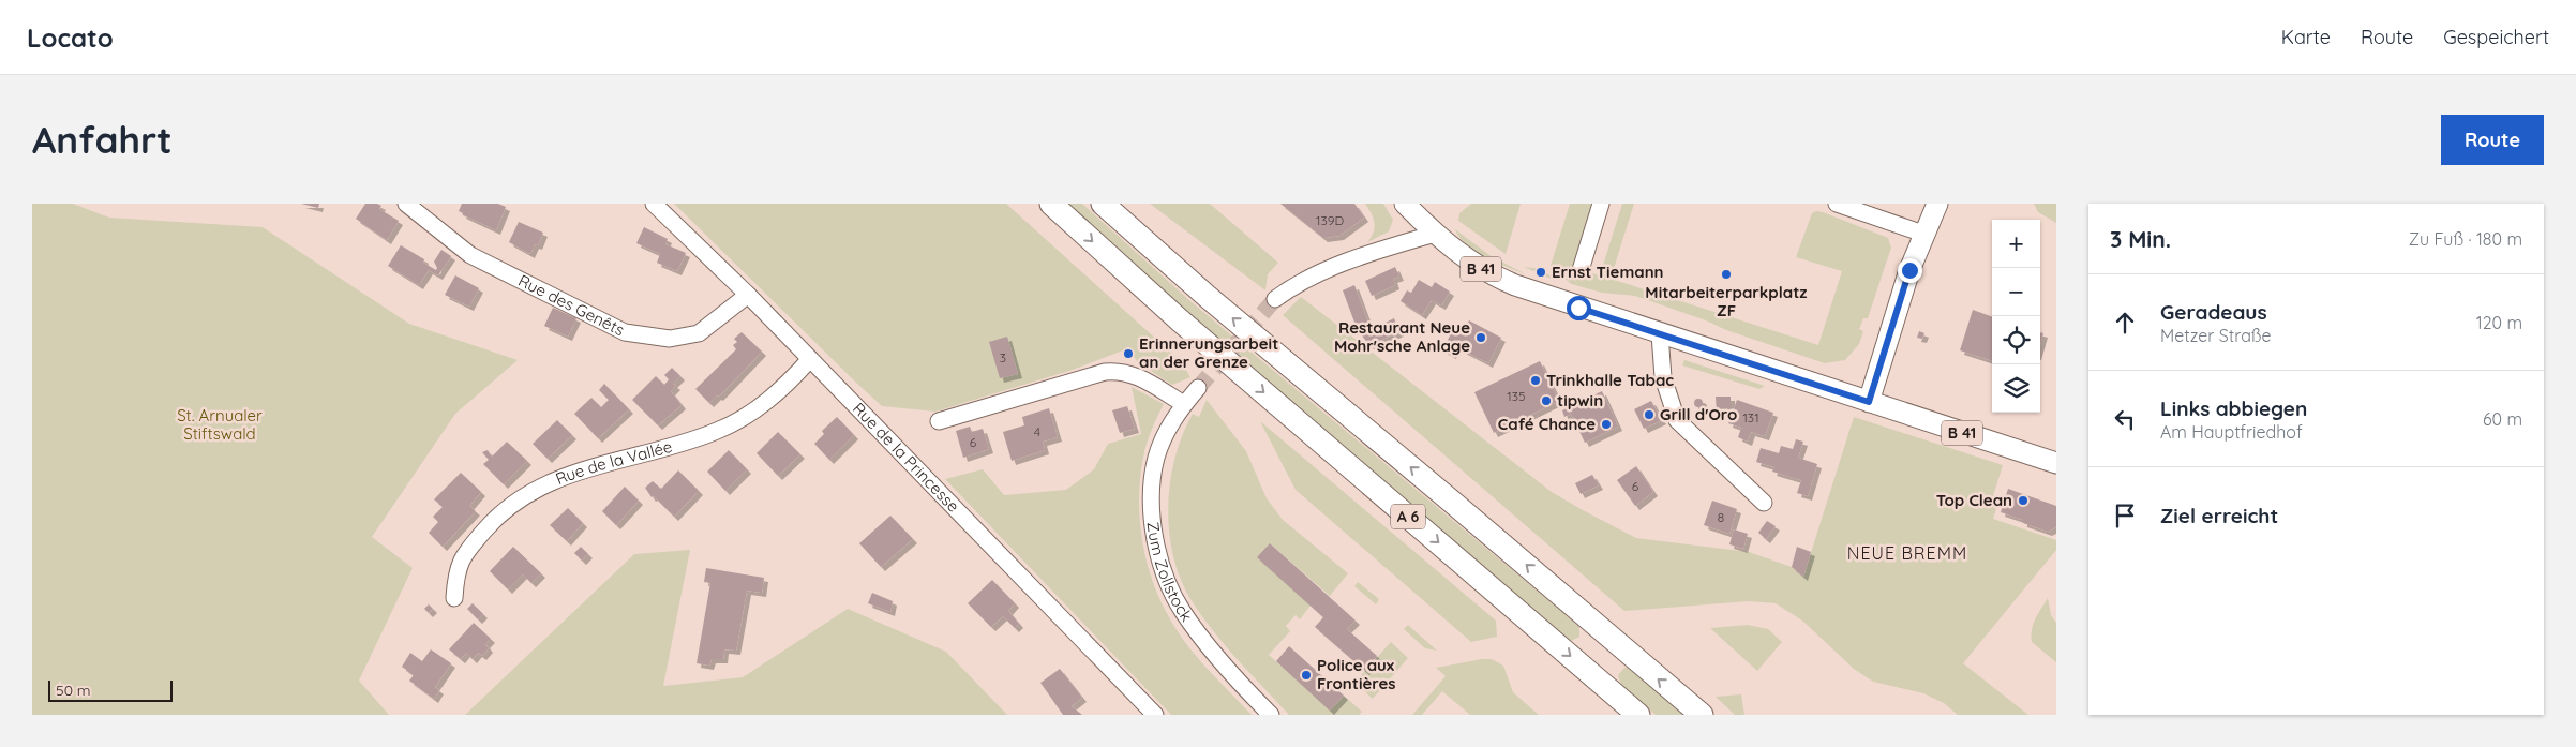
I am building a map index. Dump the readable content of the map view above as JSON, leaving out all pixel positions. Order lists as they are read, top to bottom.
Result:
{
  "streets": {
    "highway": ["A 6"],
    "main road": ["B 41"],
    "street": [
      "Rue des Genêts",
      "Rue de la Princesse",
      "Rue de la Vallée",
      "Zum Zollstock"
    ]
  },
  "crossings": [
    ["Rue des Genêts", "Rue de la Princesse"],
    ["Rue de la Princesse", "Rue de la Vallée"]
  ],
  "districts": ["NEUE BREMM"],
  "parks": ["St. Arnualer Stiftswald"],
  "places": [
    "Ernst Tiemann",
    "Mitarbeiterparkplatz ZF",
    "Restaurant Neue Mohr'sche Anlage",
    "Erinnerungsarbeit an der Grenze",
    "Trinkhalle Tabac",
    "tipwin",
    "Grill d'Oro",
    "Café Chance",
    "Top Clean",
    "Police aux Frontières"
  ],
  "house_numbers": [
    "139D",
    "3",
    "135",
    "131",
    "4",
    "6",
    "6",
    "8"
  ],
  "scale_bar": "50 m",
  "page": {
    "header": "Locato",
    "nav": ["Karte", "Route", "Gespeichert"],
    "buttons": "Route",
    "title": "Anfahrt",
    "heading": ["3 Min.", "Zu Fuß · 180 m"],
    "map_buttons": ["+", "−"],
    "list": [
      ["Geradeaus", "Metzer Straße", "120 m"],
      ["Links abbiegen", "Am Hauptfriedhof", "60 m"],
      "Ziel erreicht"
    ],
    "scale": "50 m"
  }
}
